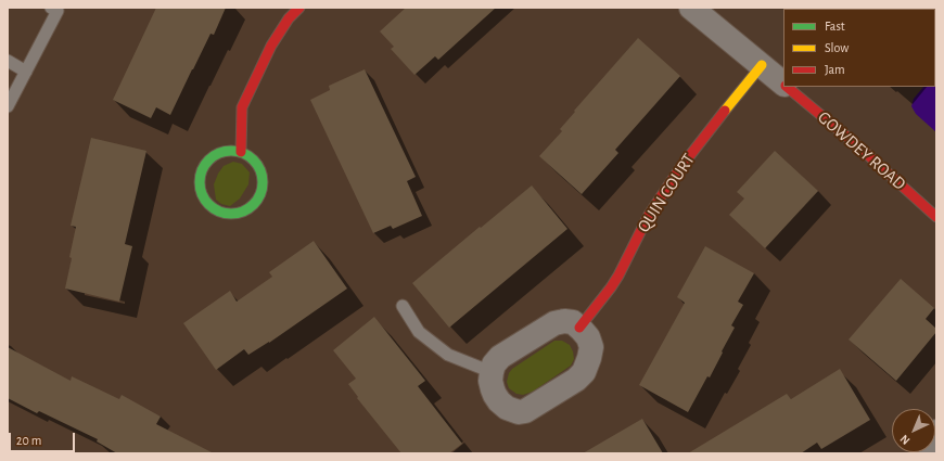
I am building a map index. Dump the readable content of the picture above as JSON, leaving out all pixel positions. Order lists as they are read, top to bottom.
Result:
{
  "streets": {
    "street": ["GOWDEY ROAD", "QUIN COURT"]
  },
  "crossings": [
    ["GOWDEY ROAD", "QUIN COURT"]
  ],
  "legend": ["Fast", "Slow", "Jam"],
  "scale_bar": "20 m",
  "north": "bottom left"
}
